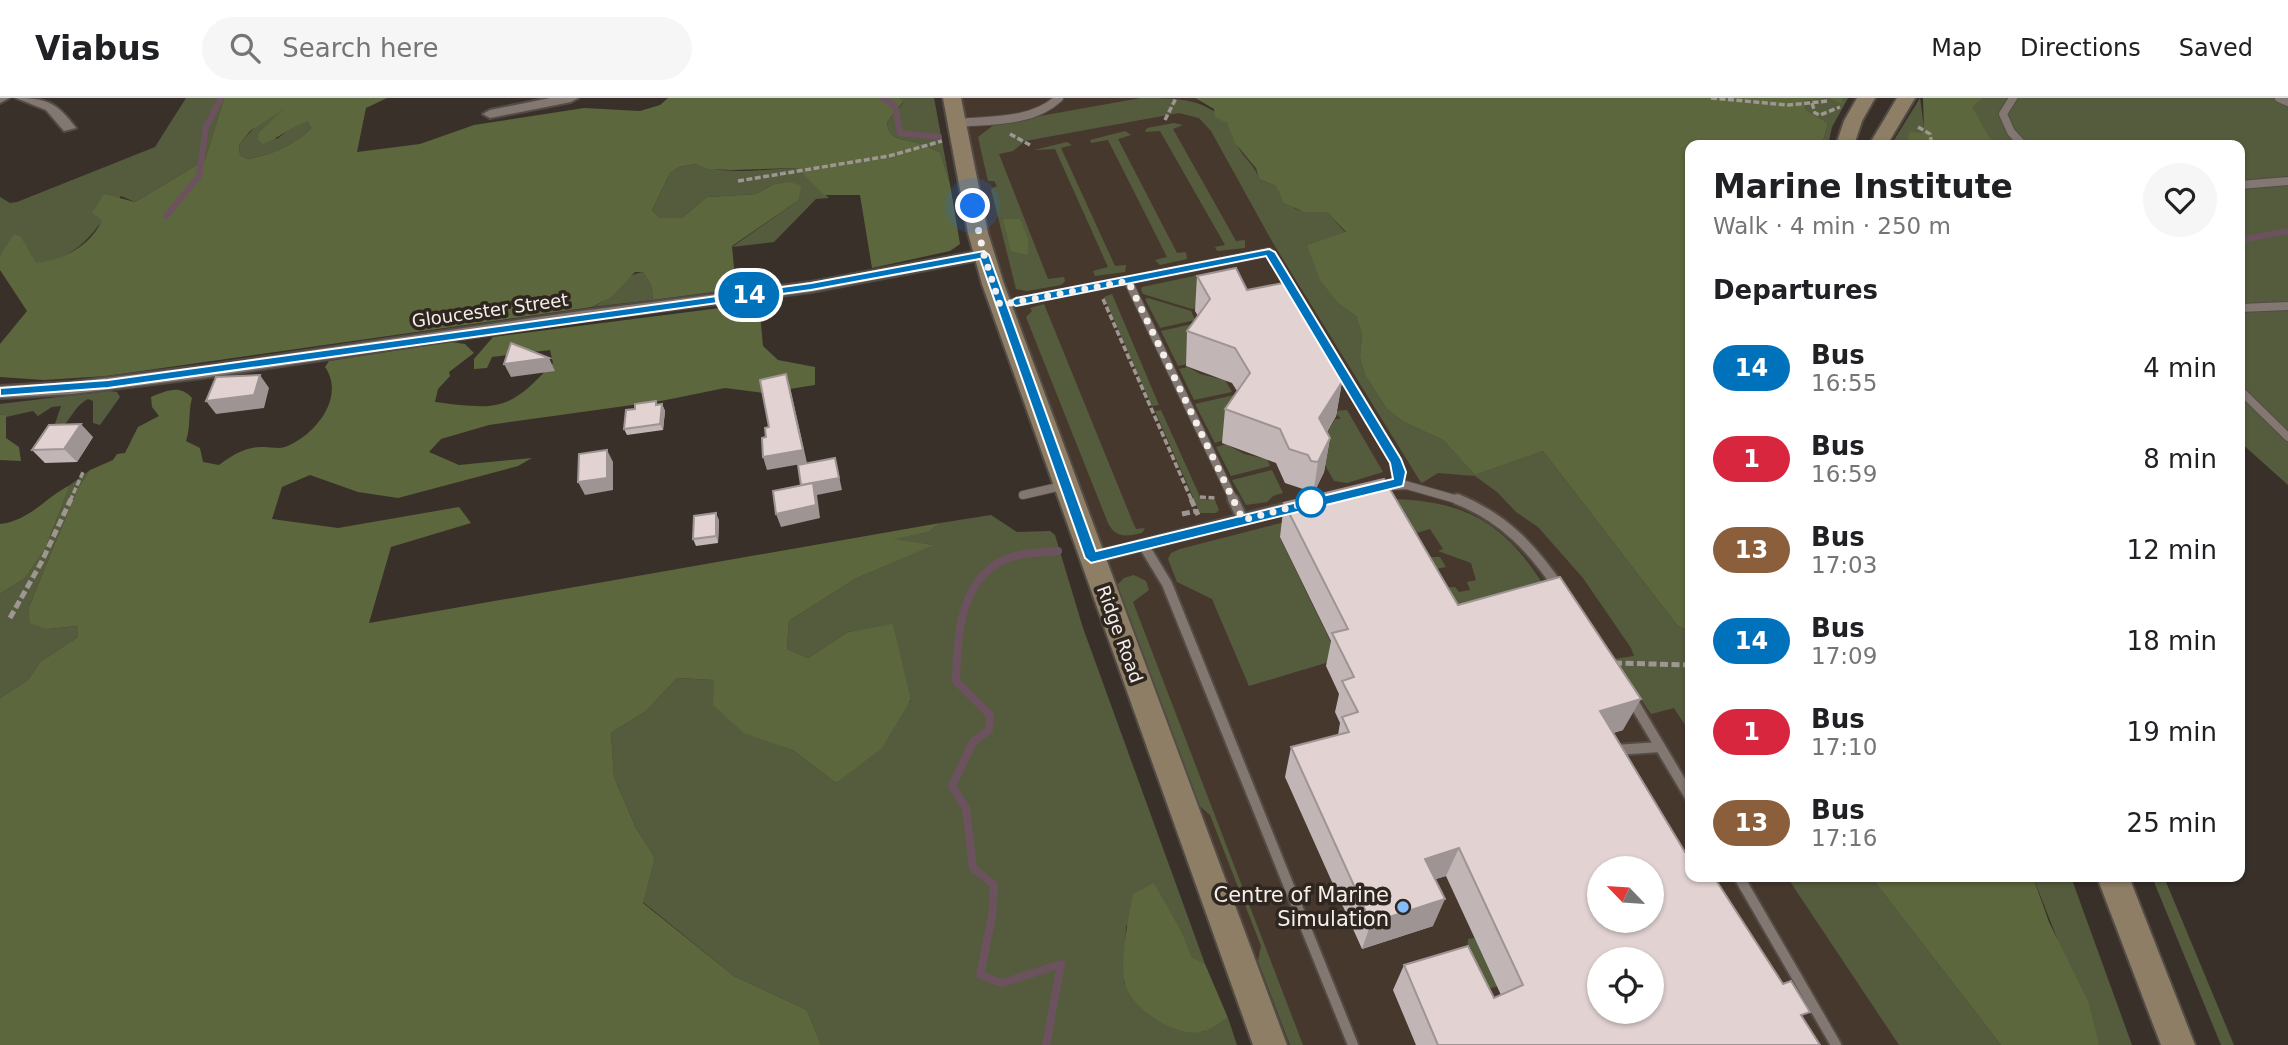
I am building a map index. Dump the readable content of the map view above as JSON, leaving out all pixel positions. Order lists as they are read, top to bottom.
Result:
{
  "streets": {
    "street": ["Gloucester Street", "Ridge Road"]
  },
  "crossings": [
    ["Gloucester Street", "Ridge Road"]
  ],
  "places": ["Centre of Marine Simulation"],
  "lines": ["bus line 14"],
  "north": "top left",
  "page": {
    "header": "Viabus",
    "search": "Search here",
    "nav": ["Map", "Directions", "Saved"],
    "on_map": "14",
    "heading": [
      ["Marine Institute", "Walk · 4 min · 250 m"],
      "Departures"
    ],
    "list": [
      {
        "mark": "14",
        "name": "Bus",
        "note": "16:55",
        "value": "4 min"
      },
      {
        "mark": "1",
        "name": "Bus",
        "note": "16:59",
        "value": "8 min"
      },
      {
        "mark": "13",
        "name": "Bus",
        "note": "17:03",
        "value": "12 min"
      },
      {
        "mark": "14",
        "name": "Bus",
        "note": "17:09",
        "value": "18 min"
      },
      {
        "mark": "1",
        "name": "Bus",
        "note": "17:10",
        "value": "19 min"
      },
      {
        "mark": "13",
        "name": "Bus",
        "note": "17:16",
        "value": "25 min"
      }
    ]
  }
}
